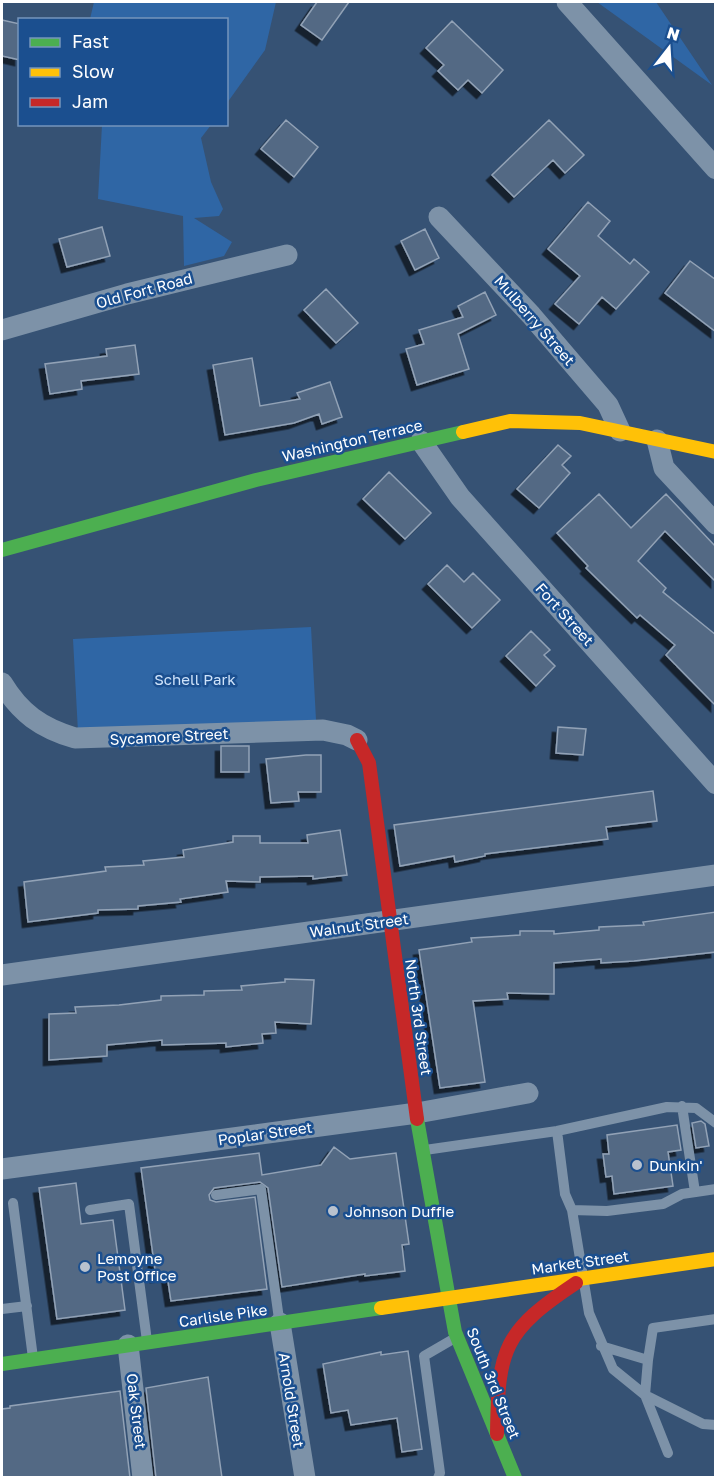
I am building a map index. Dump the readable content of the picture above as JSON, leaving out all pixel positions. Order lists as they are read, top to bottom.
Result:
{
  "streets": {
    "street": [
      "Old Fort Road",
      "Mulberry Street",
      "Washington Terrace",
      "Fort Street",
      "Sycamore Street",
      "Walnut Street",
      "North 3rd Street",
      "Poplar Street",
      "Market Street",
      "Carlisle Pike",
      "South 3rd Street",
      "Arnold Street",
      "Oak Street"
    ]
  },
  "crossings": [
    ["Mulberry Street", "Washington Terrace"],
    ["Washington Terrace", "Fort Street"],
    ["Sycamore Street", "North 3rd Street"],
    ["Walnut Street", "North 3rd Street"],
    ["North 3rd Street", "Poplar Street"],
    ["North 3rd Street", "Market Street"],
    ["North 3rd Street", "Carlisle Pike"],
    ["North 3rd Street", "South 3rd Street"],
    ["Market Street", "Carlisle Pike"],
    ["Market Street", "South 3rd Street"],
    ["Carlisle Pike", "South 3rd Street"],
    ["Carlisle Pike", "Arnold Street"],
    ["Carlisle Pike", "Oak Street"]
  ],
  "parks": ["Schell Park"],
  "places": ["Dunkin'", "Johnson Duffie", "Lemoyne Post Office"],
  "legend": ["Fast", "Slow", "Jam"],
  "north": "top"
}
